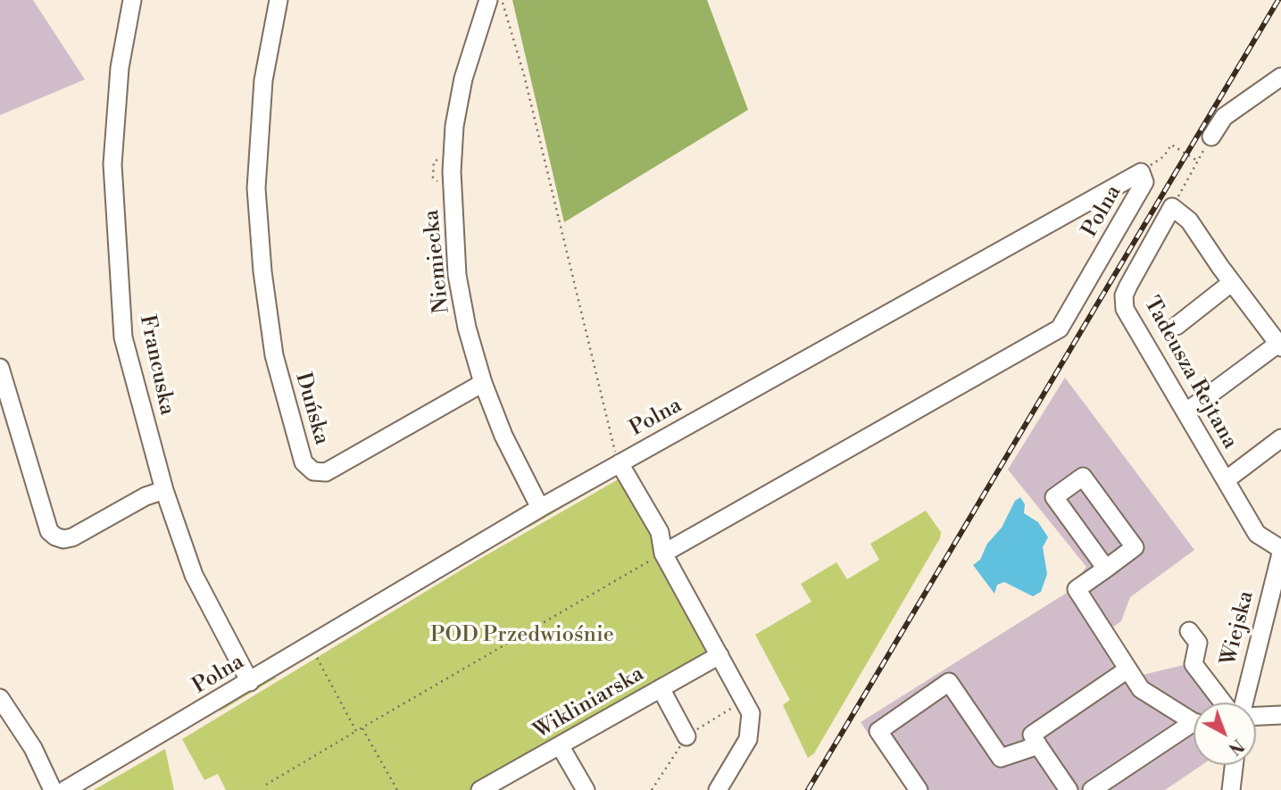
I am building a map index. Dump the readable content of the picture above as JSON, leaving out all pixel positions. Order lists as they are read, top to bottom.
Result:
{
  "streets": {
    "street": [
      "Polna",
      "Niemiecka",
      "Francuska",
      "Tadeusza Rejtana",
      "Duńska",
      "Wiejska",
      "Wikliniarska"
    ]
  },
  "crossings": [
    ["Polna", "Niemiecka"],
    ["Polna", "Francuska"],
    ["Polna", "Wikliniarska"],
    ["Niemiecka", "Duńska"],
    ["Tadeusza Rejtana", "Wiejska"]
  ],
  "parks": ["POD Przedwiośnie"],
  "north": "bottom right"
}
